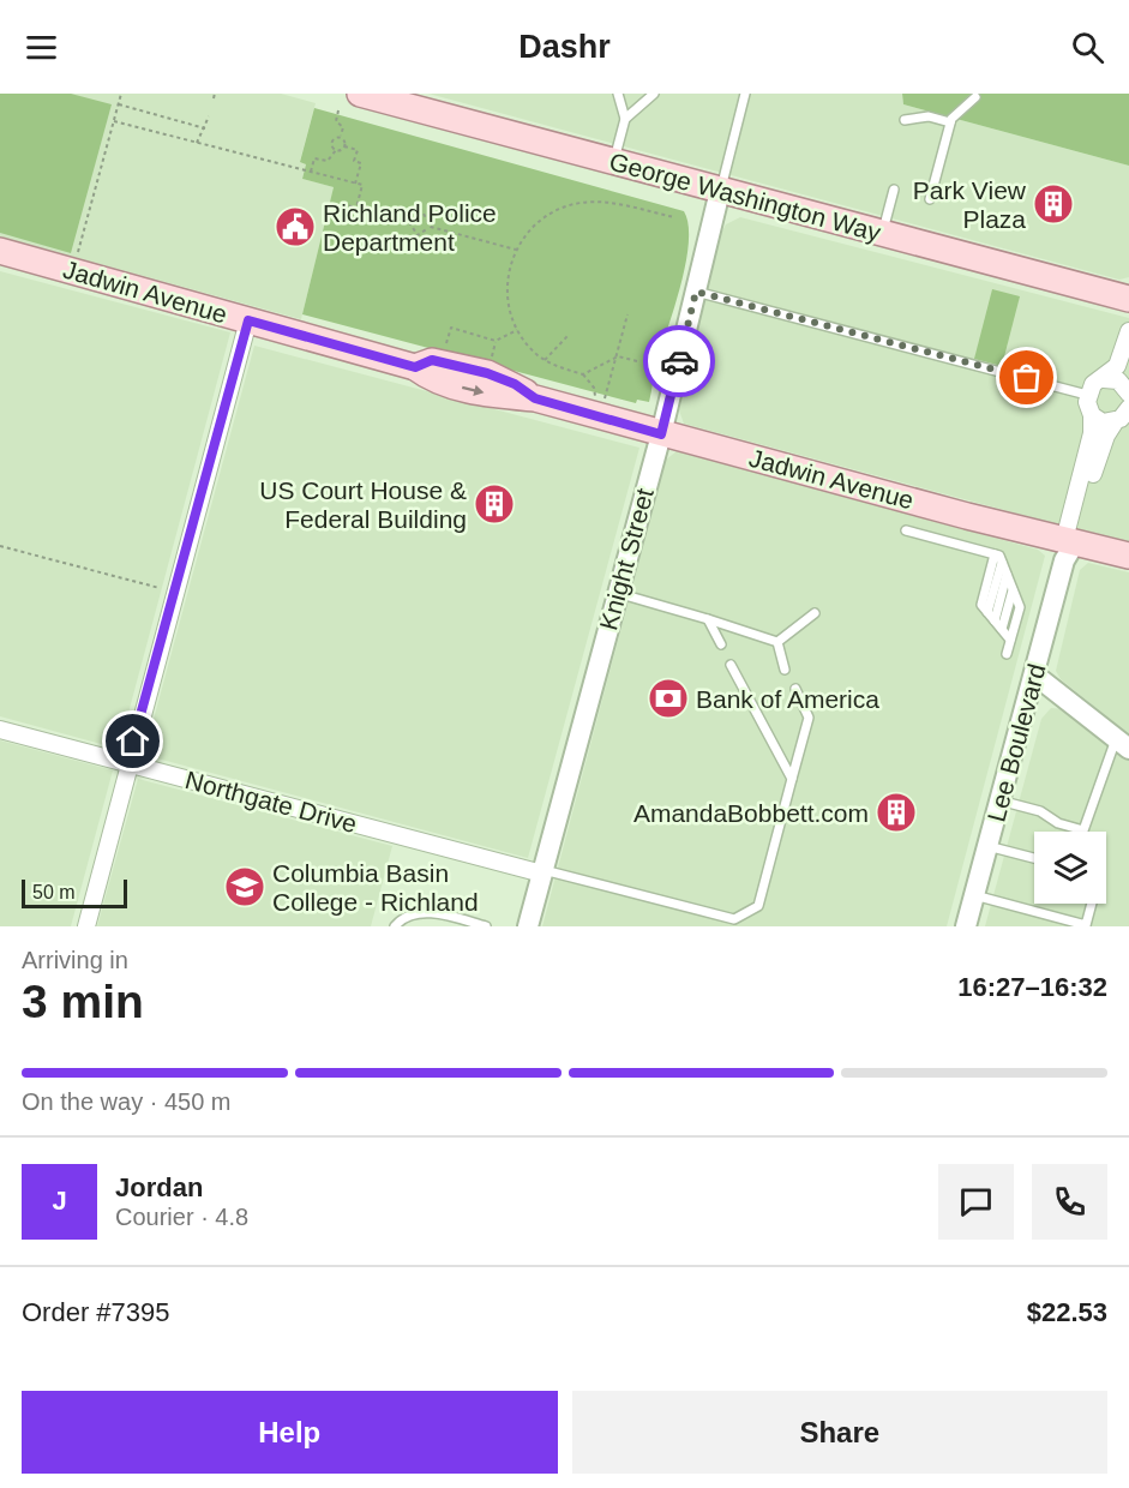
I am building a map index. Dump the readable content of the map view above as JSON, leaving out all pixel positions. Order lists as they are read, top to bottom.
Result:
{
  "streets": {
    "main road": ["George Washington Way", "Jadwin Avenue"],
    "street": ["Knight Street", "Lee Boulevard", "Northgate Drive"]
  },
  "crossings": [
    ["George Washington Way", "Knight Street"],
    ["Jadwin Avenue", "Knight Street"],
    ["Jadwin Avenue", "Lee Boulevard"],
    ["Knight Street", "Northgate Drive"]
  ],
  "places": {
    "building": ["Park View Plaza", "US Court House & Federal Building", "AmandaBobbett.com"],
    "public building": ["Richland Police Department"],
    "bank": ["Bank of America"],
    "school or university": ["Columbia Basin College - Richland"]
  },
  "scale_bar": "50 m",
  "page": {
    "header": "Dashr",
    "scale": "50 m",
    "heading": ["3 min", "Arriving in", "16:27–16:32"],
    "panel": [
      "Jordan",
      "Courier · 4.8",
      "Order #7395",
      "$22.53"
    ],
    "bar": "On the way · 450 m",
    "round": "J",
    "buttons": ["Help", "Share"]
  }
}
